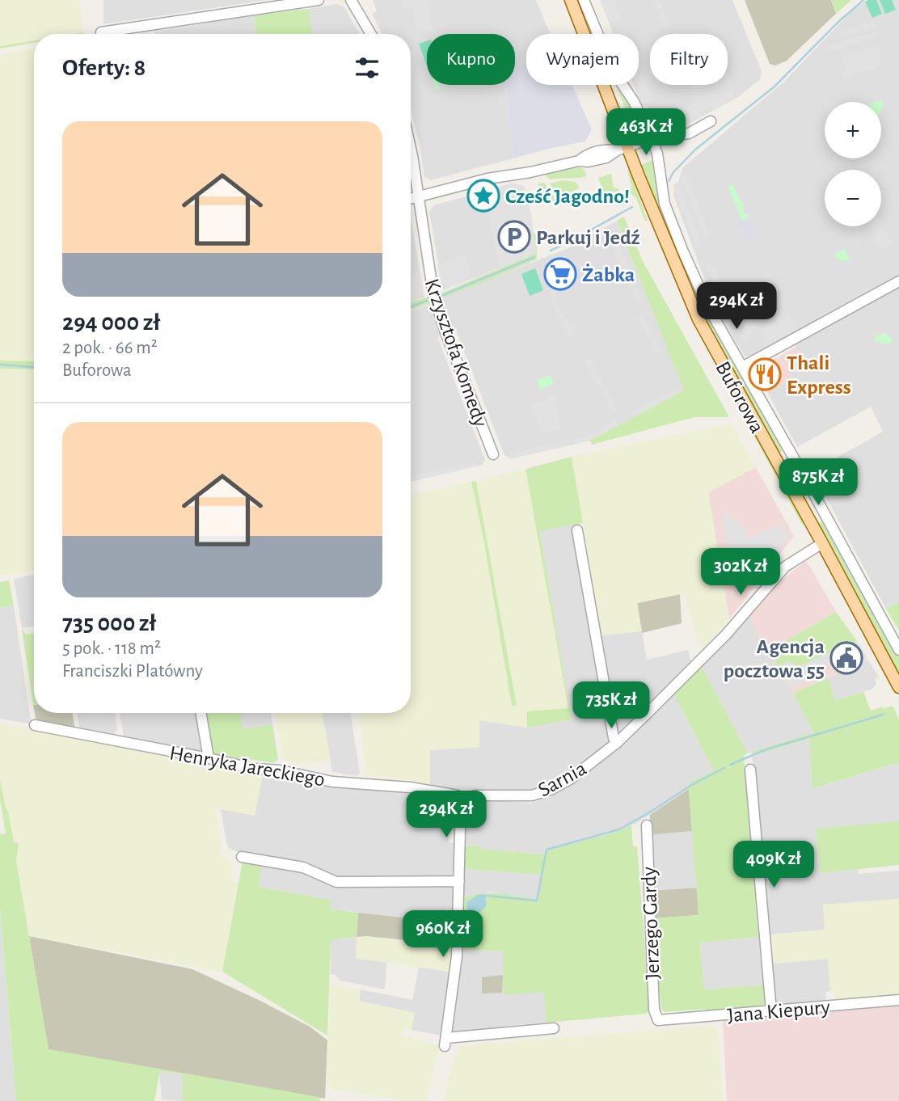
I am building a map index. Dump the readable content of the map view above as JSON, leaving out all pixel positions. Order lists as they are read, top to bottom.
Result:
{
  "streets": {
    "main road": ["Buforowa"],
    "street": [
      "Krzysztofa Komedy",
      "Henryka Jareckiego",
      "Sarnia",
      "Jerzego Gardy",
      "Jana Kiepury"
    ]
  },
  "crossings": [
    ["Buforowa", "Sarnia"],
    ["Henryka Jareckiego", "Sarnia"],
    ["Jerzego Gardy", "Jana Kiepury"]
  ],
  "places": {
    "place": ["Cześć Jagodno!"],
    "parking": ["Parkuj i Jedź"],
    "supermarket": ["Żabka"],
    "restaurant": ["Thali Express"],
    "public building": ["Agencja pocztowa 55"]
  },
  "page": {
    "chip": ["Kupno", "Wynajem", "Filtry"],
    "heading": "Oferty: 8",
    "map_buttons": ["+", "−"],
    "list": [
      {
        "name": "294 000 zł",
        "note": "2 pok. · 66 m² · Buforowa"
      },
      {
        "name": "735 000 zł",
        "note": "5 pok. · 118 m² · Franciszki Platówny"
      }
    ],
    "price": [
      "463K zł",
      "294K zł",
      "875K zł",
      "302K zł",
      "735K zł",
      "294K zł",
      "409K zł",
      "960K zł"
    ]
  }
}
